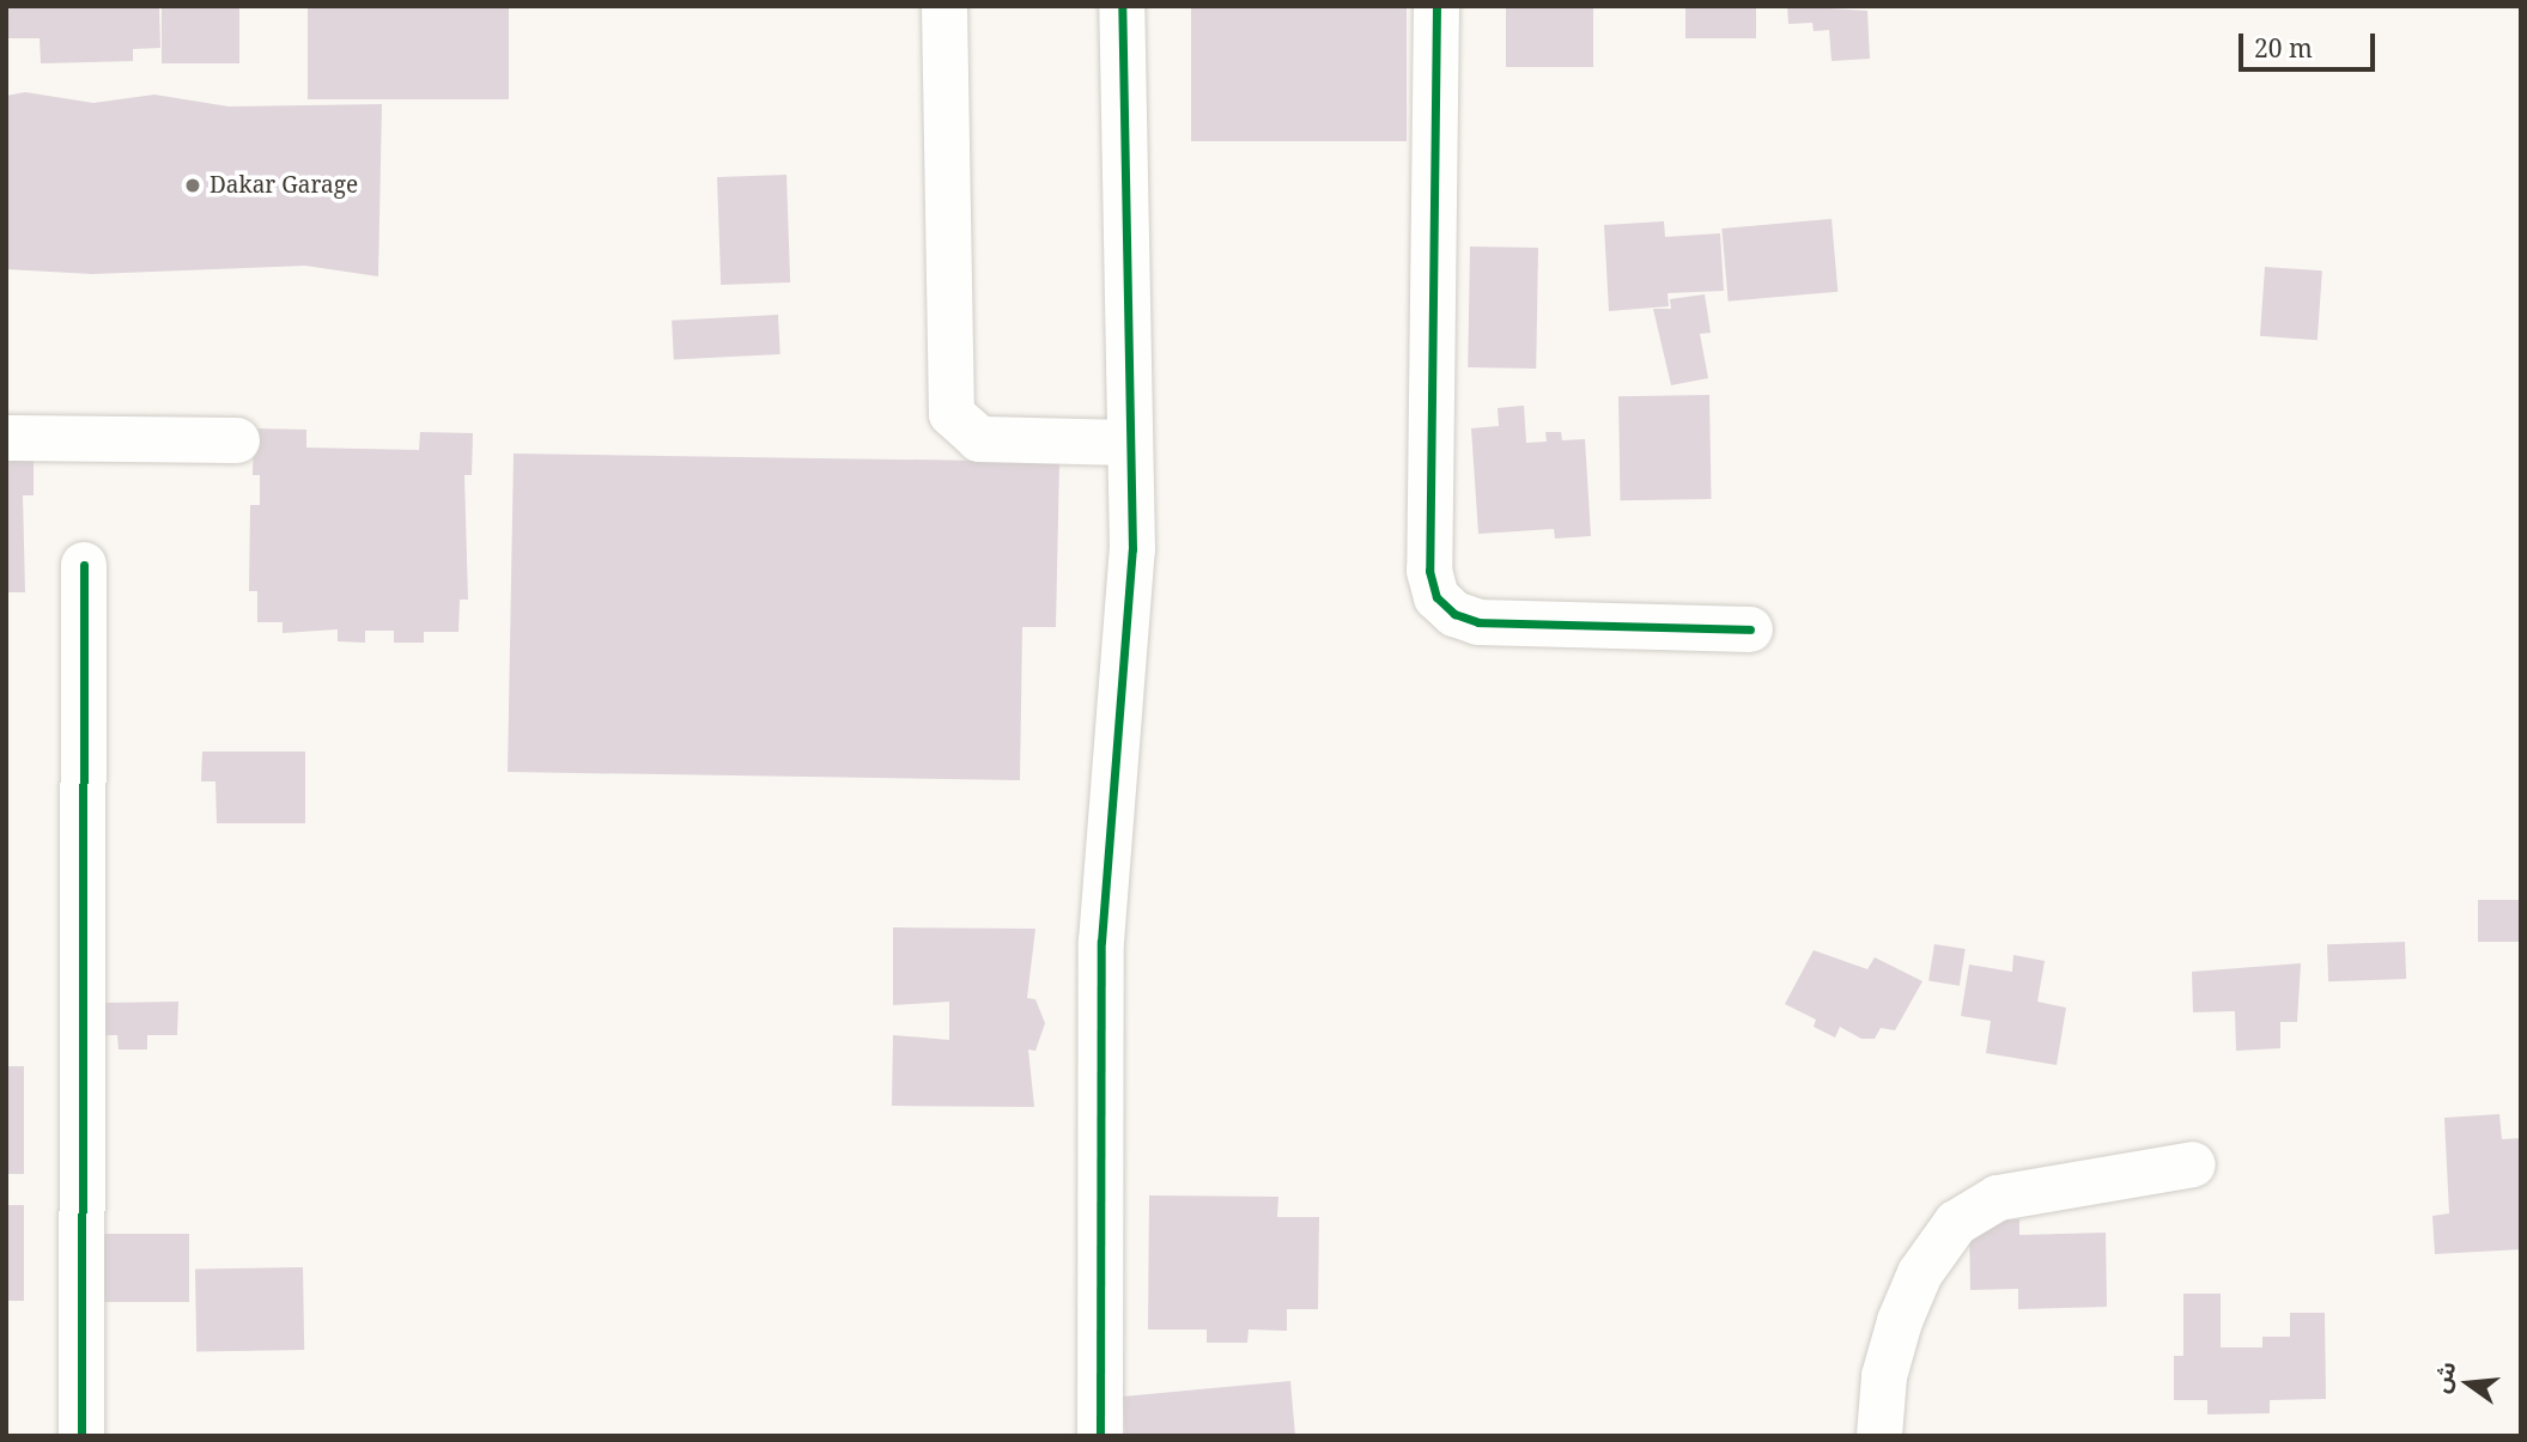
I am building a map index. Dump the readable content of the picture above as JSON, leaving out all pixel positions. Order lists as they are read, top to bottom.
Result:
{
  "places": ["Dakar Garage"],
  "scale_bar": "20 m",
  "north": "left"
}
